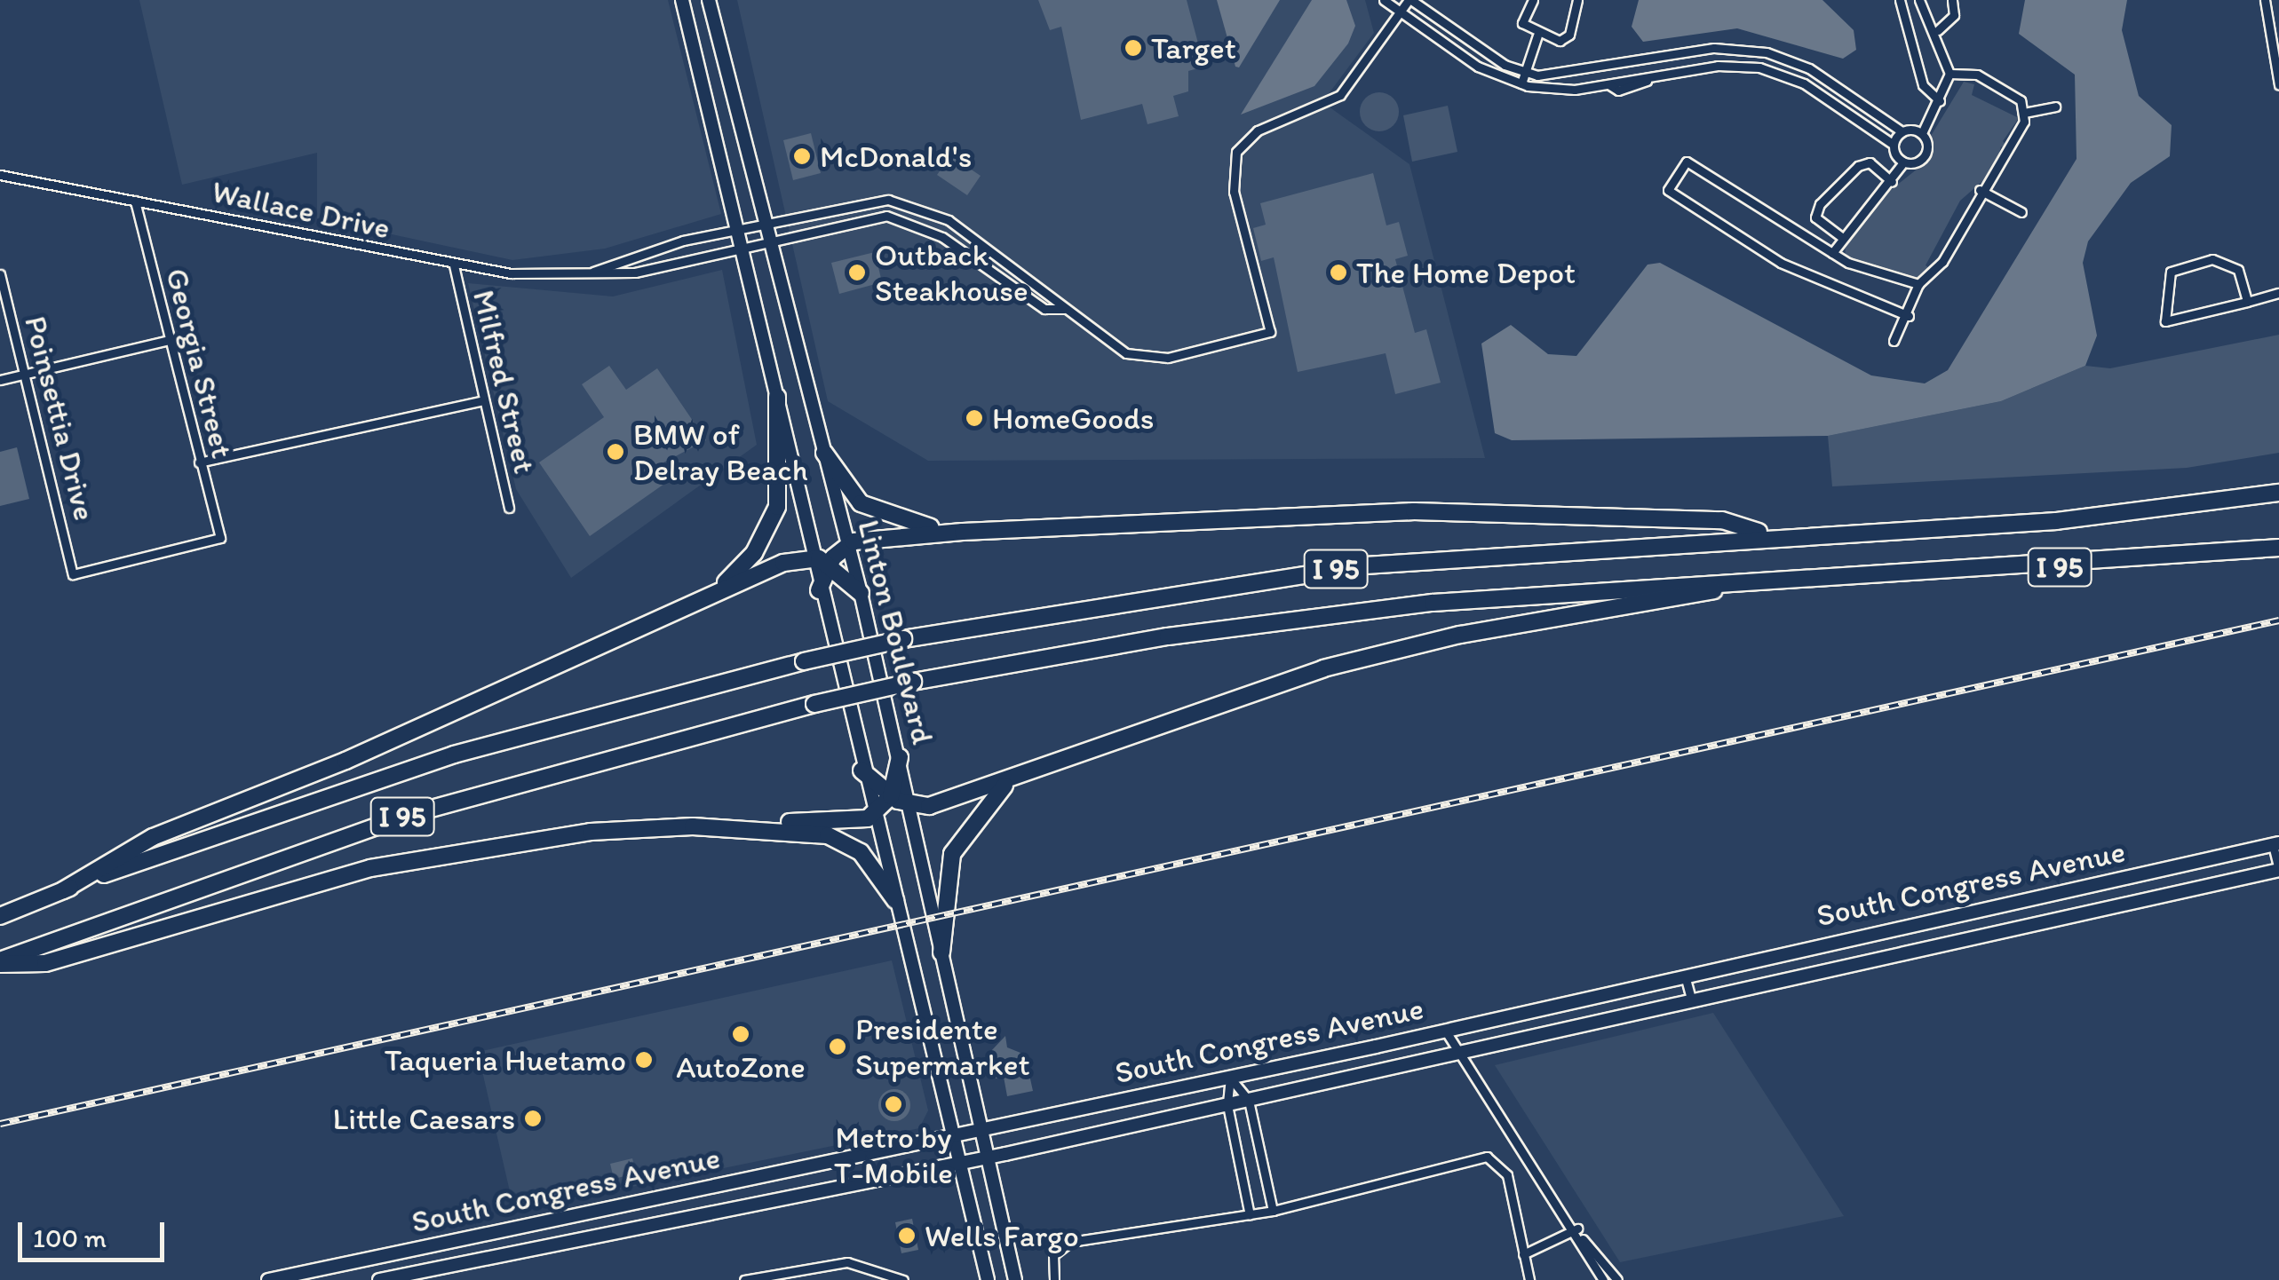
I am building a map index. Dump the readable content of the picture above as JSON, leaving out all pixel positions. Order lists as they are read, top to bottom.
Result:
{
  "streets": {
    "highway": ["I 95"],
    "main road": ["Linton Boulevard", "South Congress Avenue"],
    "street": [
      "Wallace Drive",
      "Georgia Street",
      "Milfred Street",
      "Poinsettia Drive"
    ]
  },
  "crossings": [
    ["Wallace Drive", "Georgia Street"],
    ["Wallace Drive", "Milfred Street"],
    ["Wallace Drive", "Linton Boulevard"],
    ["Georgia Street", "Poinsettia Drive"],
    ["Linton Boulevard", "South Congress Avenue"]
  ],
  "places": [
    "Target",
    "McDonald's",
    "Outback Steakhouse",
    "The Home Depot",
    "HomeGoods",
    "BMW of Delray Beach",
    "AutoZone",
    "Presidente Supermarket",
    "Taqueria Huetamo",
    "Metro by T-Mobile",
    "Little Caesars",
    "Wells Fargo"
  ],
  "scale_bar": "100 m"
}
